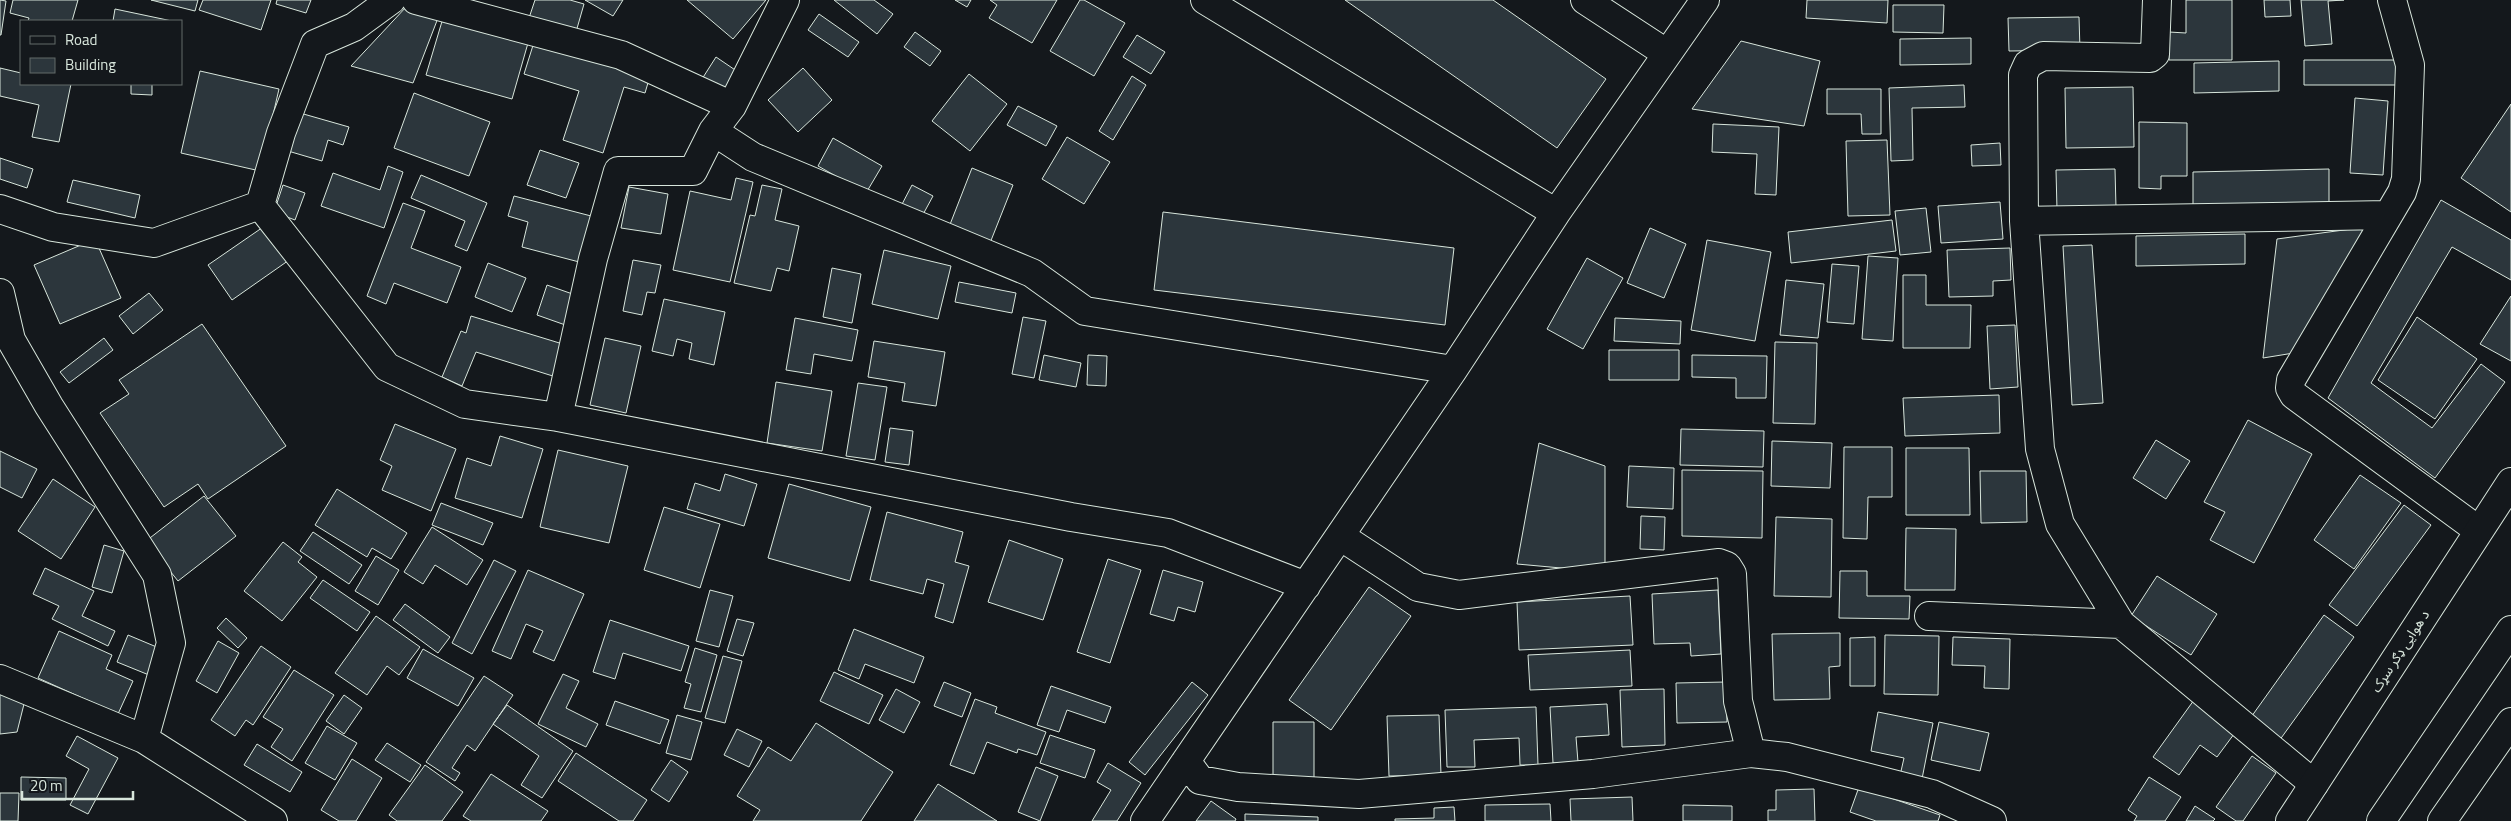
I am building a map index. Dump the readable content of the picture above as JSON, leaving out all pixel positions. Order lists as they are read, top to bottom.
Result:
{
  "streets": {
    "street": ["د هوایی ډګر سړک"]
  },
  "legend": ["Road", "Building"],
  "scale_bar": "20 m"
}
